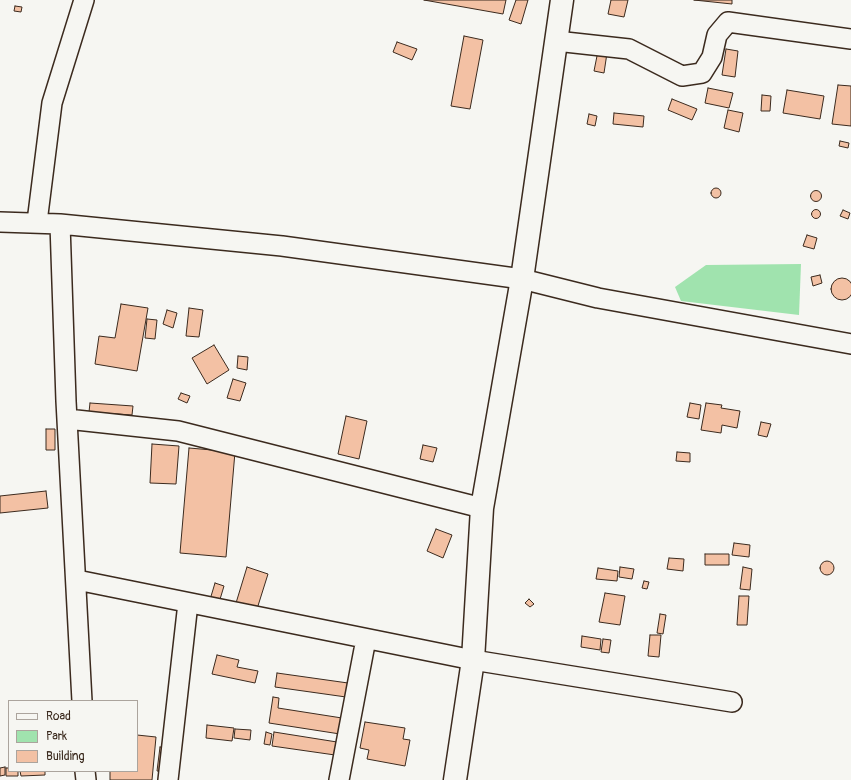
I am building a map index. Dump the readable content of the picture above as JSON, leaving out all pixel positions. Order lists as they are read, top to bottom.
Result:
{
  "legend": ["Road", "Park", "Building"]
}
